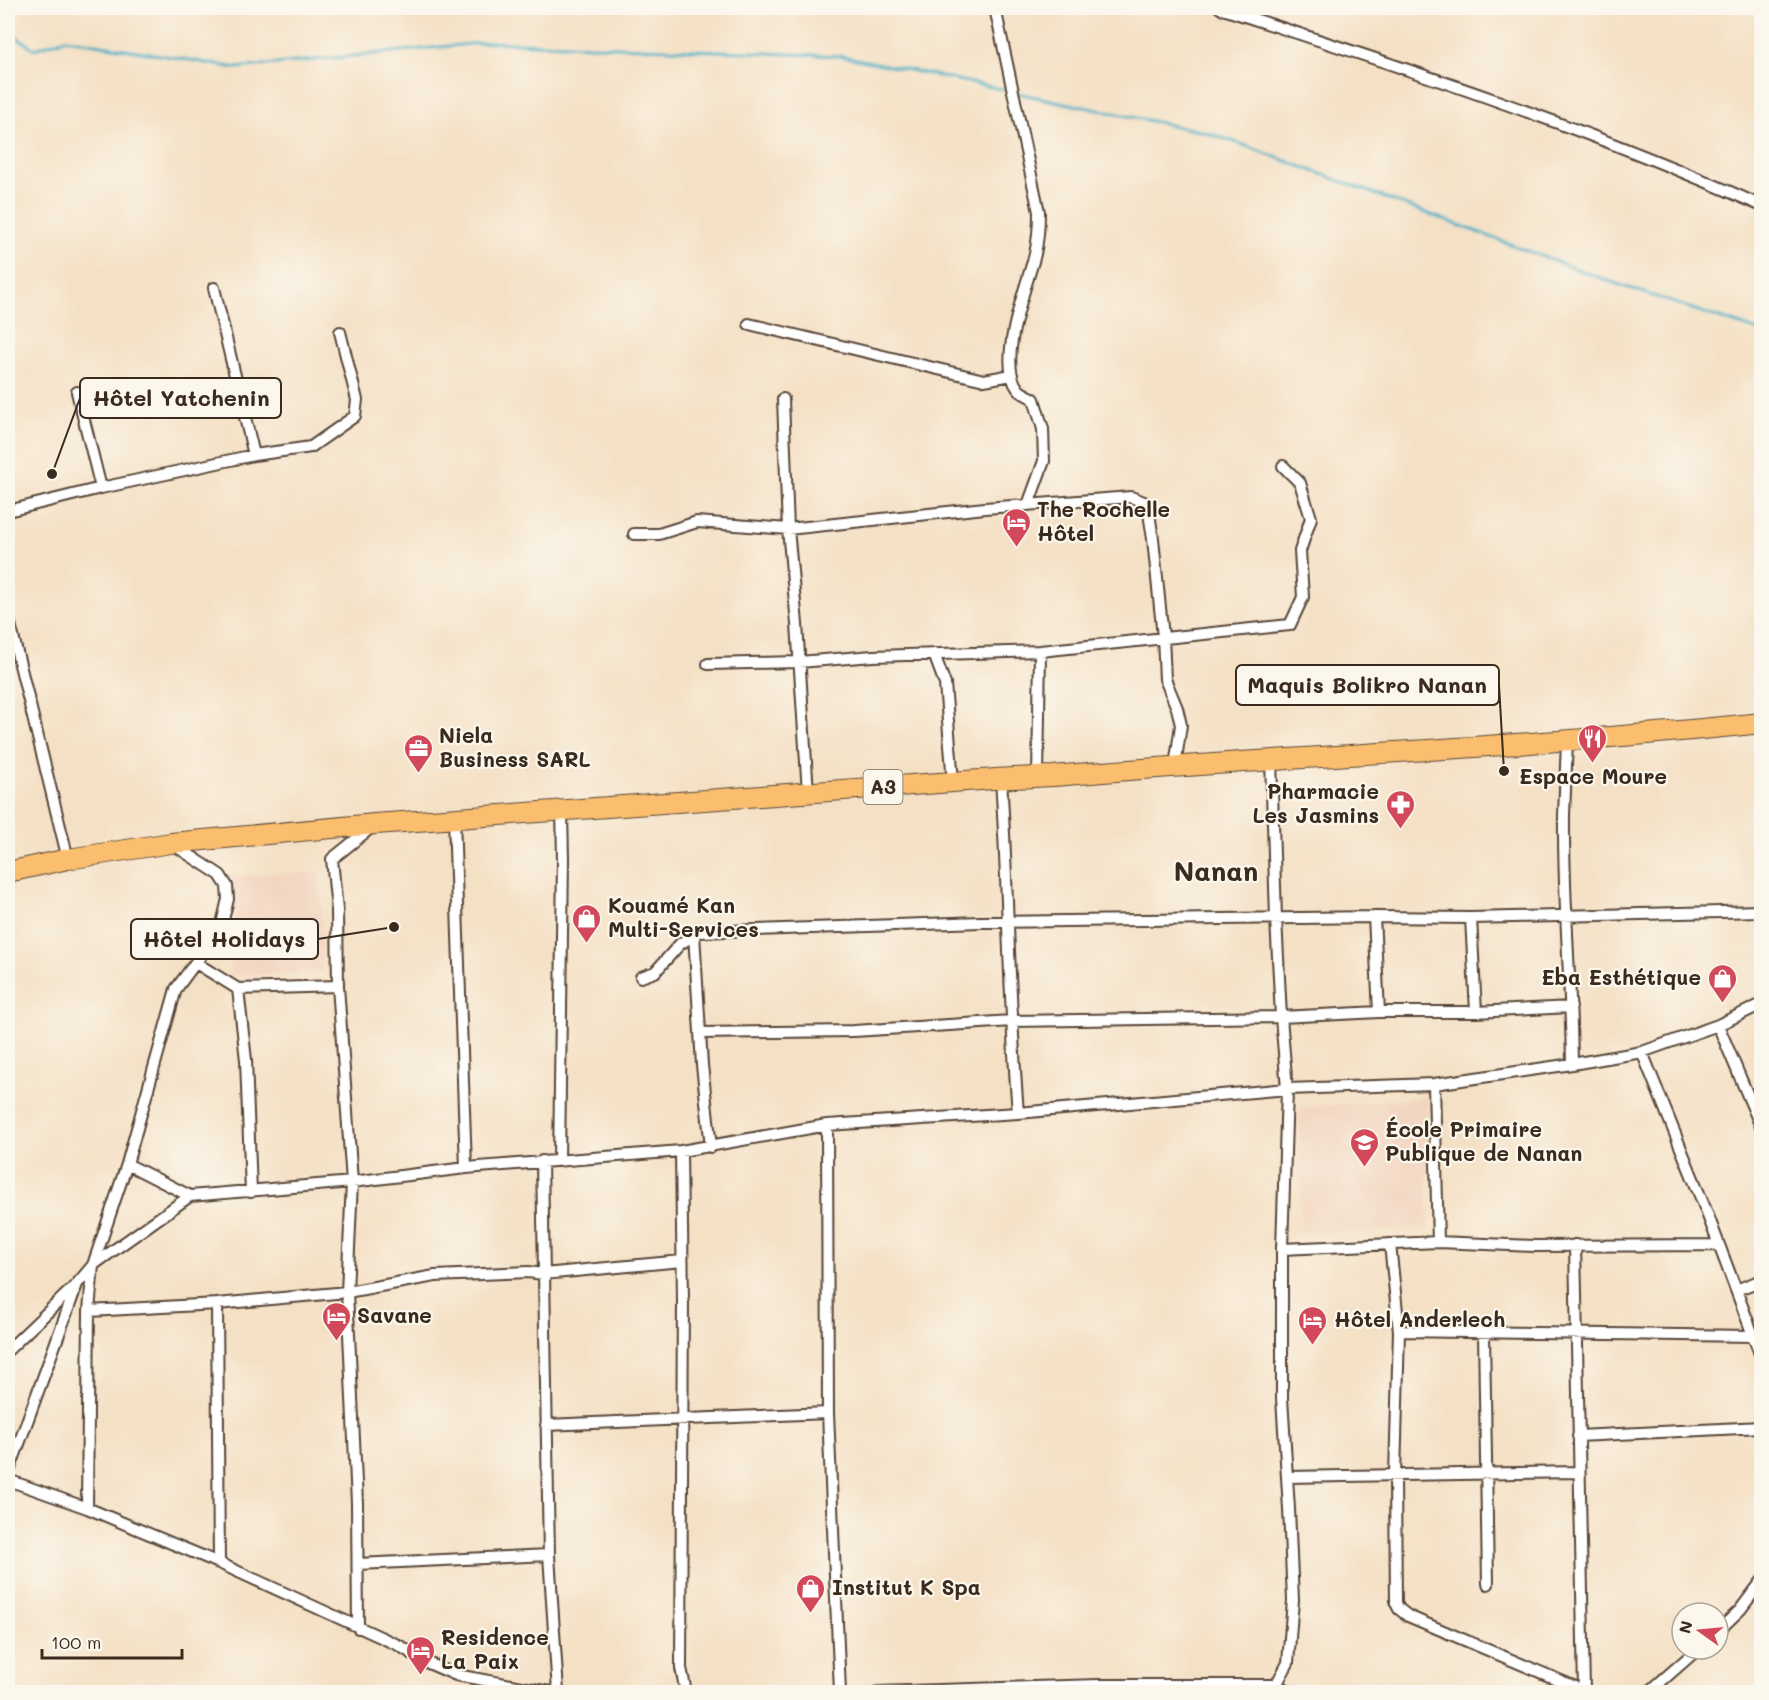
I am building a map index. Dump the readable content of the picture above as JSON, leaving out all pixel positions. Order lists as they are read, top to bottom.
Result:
{
  "streets": {
    "highway": ["A3"]
  },
  "districts": ["Nanan"],
  "places": {
    "other": ["Hôtel Yatchenin", "Maquis Bolikro Nanan", "Hôtel Holidays"],
    "hotel": [
      "The Rochelle Hôtel",
      "Savane",
      "Hôtel Anderlech",
      "Residence La Paix"
    ],
    "restaurant": ["Espace Moure"],
    "office": ["Niela Business SARL"],
    "pharmacy": ["Pharmacie Les Jasmins"],
    "shop": ["Kouamé Kan Multi-Services", "Eba Esthétique", "Institut K Spa"],
    "school or university": ["École Primaire Publique de Nanan"]
  },
  "scale_bar": "100 m",
  "north": "left"
}
